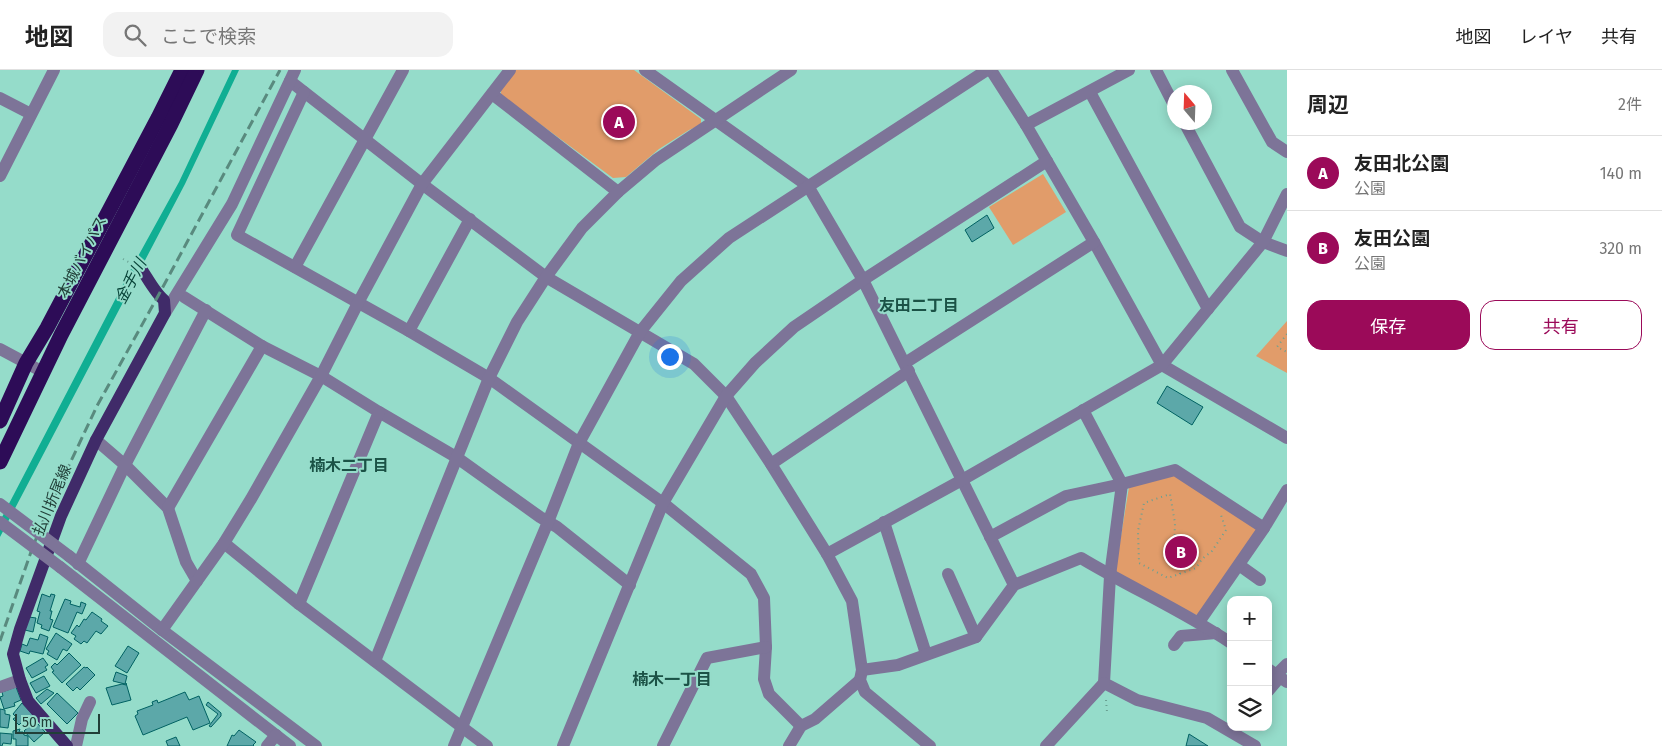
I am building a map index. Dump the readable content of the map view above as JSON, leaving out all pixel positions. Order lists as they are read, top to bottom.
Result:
{
  "streets": {
    "highway": ["本城バイパス"],
    "main road": ["払川折尾線"]
  },
  "districts": ["友田二丁目", "楠木二丁目", "楠木一丁目"],
  "water": ["金手川"],
  "scale_bar": "50 m",
  "north": "top",
  "page": {
    "header": "地図",
    "search": "ここで検索",
    "nav": ["地図", "レイヤ", "共有"],
    "heading": ["周辺", "2件"],
    "pins": ["A", "B"],
    "list": [
      {
        "mark": "A",
        "name": "友田北公園",
        "note": "公園",
        "value": "140 m"
      },
      {
        "mark": "B",
        "name": "友田公園",
        "note": "公園",
        "value": "320 m"
      }
    ],
    "buttons": ["保存", "共有"],
    "map_buttons": ["+", "−"],
    "scale": "50 m"
  }
}
